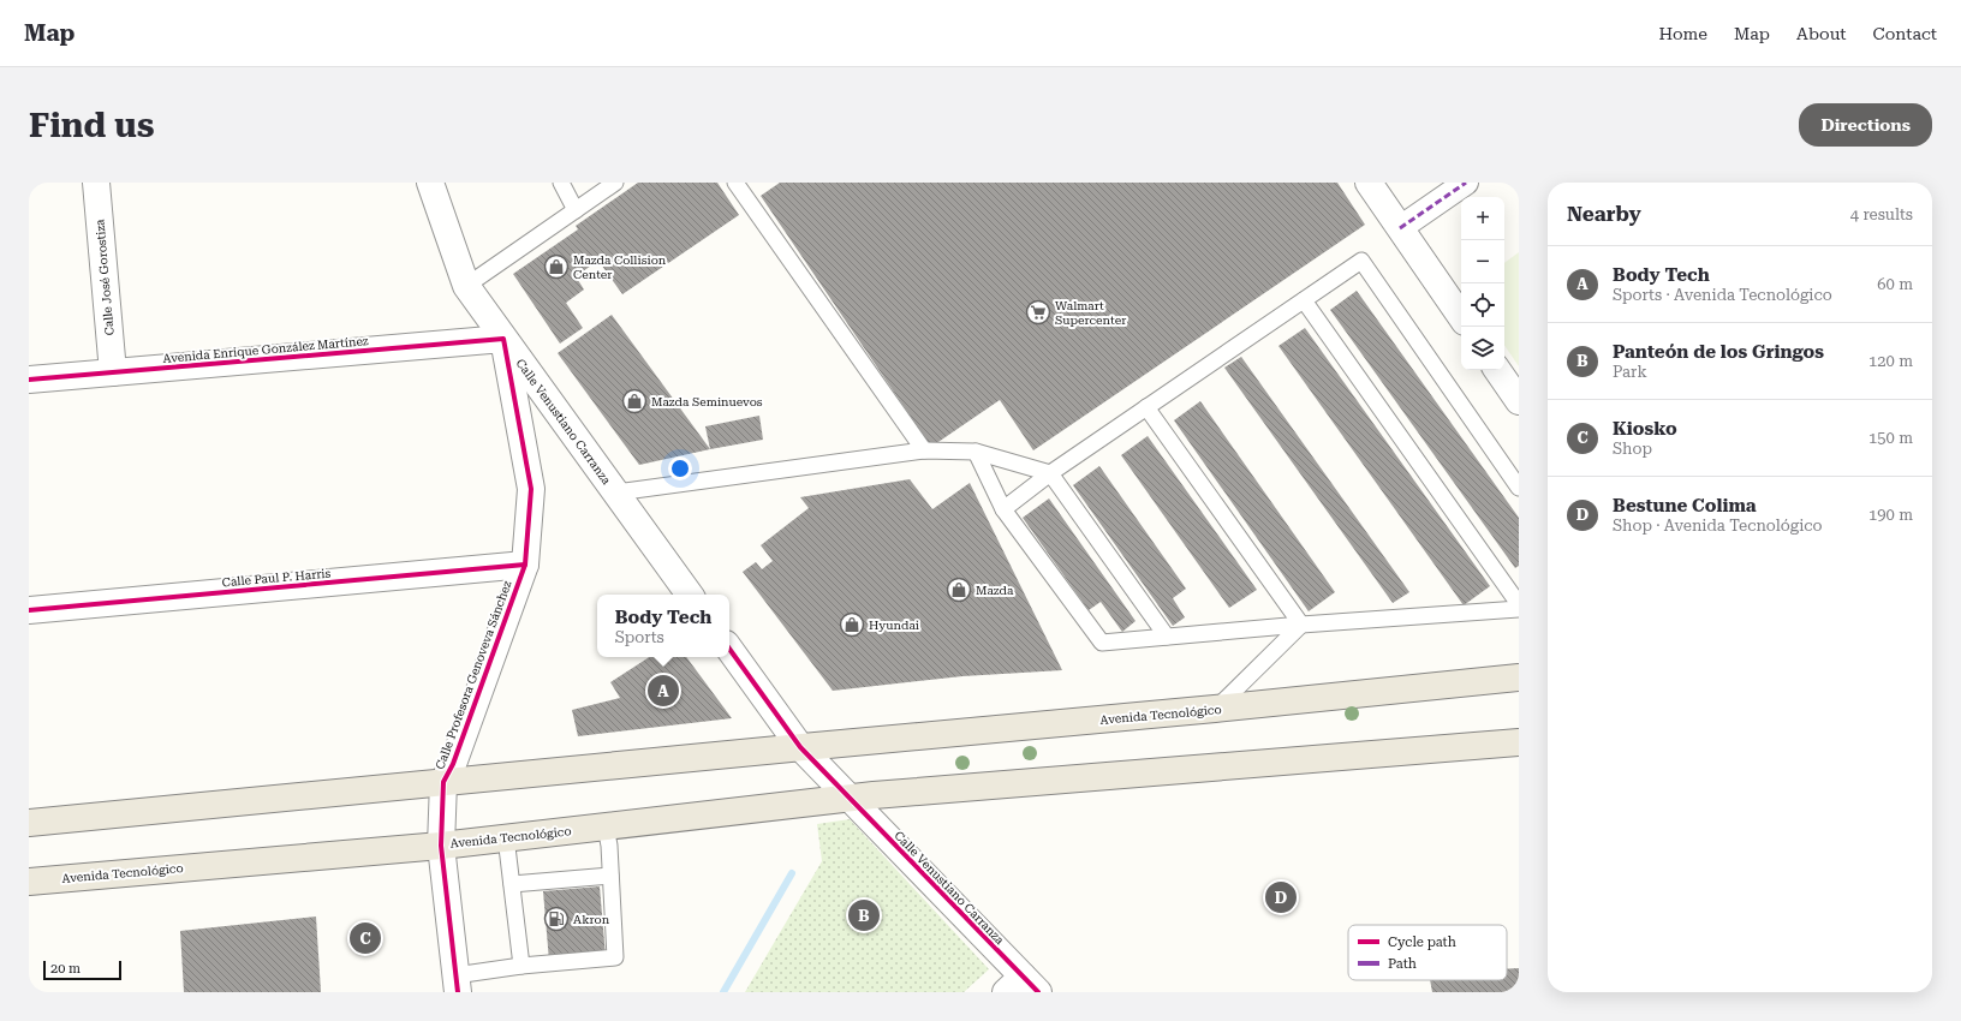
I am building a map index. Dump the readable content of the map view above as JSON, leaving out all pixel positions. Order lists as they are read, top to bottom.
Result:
{
  "streets": {
    "main road": ["Avenida Tecnológico"],
    "street": [
      "Calle José Gorostiza",
      "Avenida Enrique González Martínez",
      "Calle Venustiano Carranza",
      "Calle Paul P. Harris",
      "Calle Profesora Genoveva Sánchez"
    ]
  },
  "crossings": [
    ["Calle José Gorostiza", "Avenida Enrique González Martínez"],
    ["Avenida Enrique González Martínez", "Calle Venustiano Carranza"],
    ["Avenida Enrique González Martínez", "Calle Profesora Genoveva Sánchez"],
    ["Calle Venustiano Carranza", "Calle Profesora Genoveva Sánchez"],
    ["Calle Venustiano Carranza", "Avenida Tecnológico"],
    ["Calle Paul P. Harris", "Calle Profesora Genoveva Sánchez"],
    ["Calle Profesora Genoveva Sánchez", "Avenida Tecnológico"]
  ],
  "places": {
    "shop": [
      "Mazda Collision Center",
      "Mazda Seminuevos",
      "Mazda",
      "Hyundai"
    ],
    "supermarket": ["Walmart Supercenter"],
    "fuel station": ["Akron"]
  },
  "legend": ["Cycle path", "Path"],
  "scale_bar": "20 m",
  "page": {
    "header": "Map",
    "nav": [
      "Home",
      "Map",
      "About",
      "Contact"
    ],
    "buttons": "Directions",
    "title": "Find us",
    "heading": ["Nearby", "4 results"],
    "map_buttons": ["+", "−"],
    "list": [
      {
        "mark": "A",
        "name": "Body Tech",
        "note": "Sports · Avenida Tecnológico",
        "value": "60 m"
      },
      {
        "mark": "B",
        "name": "Panteón de los Gringos",
        "note": "Park",
        "value": "120 m"
      },
      {
        "mark": "C",
        "name": "Kiosko",
        "note": "Shop",
        "value": "150 m"
      },
      {
        "mark": "D",
        "name": "Bestune Colima",
        "note": "Shop · Avenida Tecnológico",
        "value": "190 m"
      }
    ],
    "popup": ["Body Tech", "Sports"],
    "pins": [
      "A",
      "D",
      "B",
      "C"
    ],
    "scale": "20 m"
  }
}
